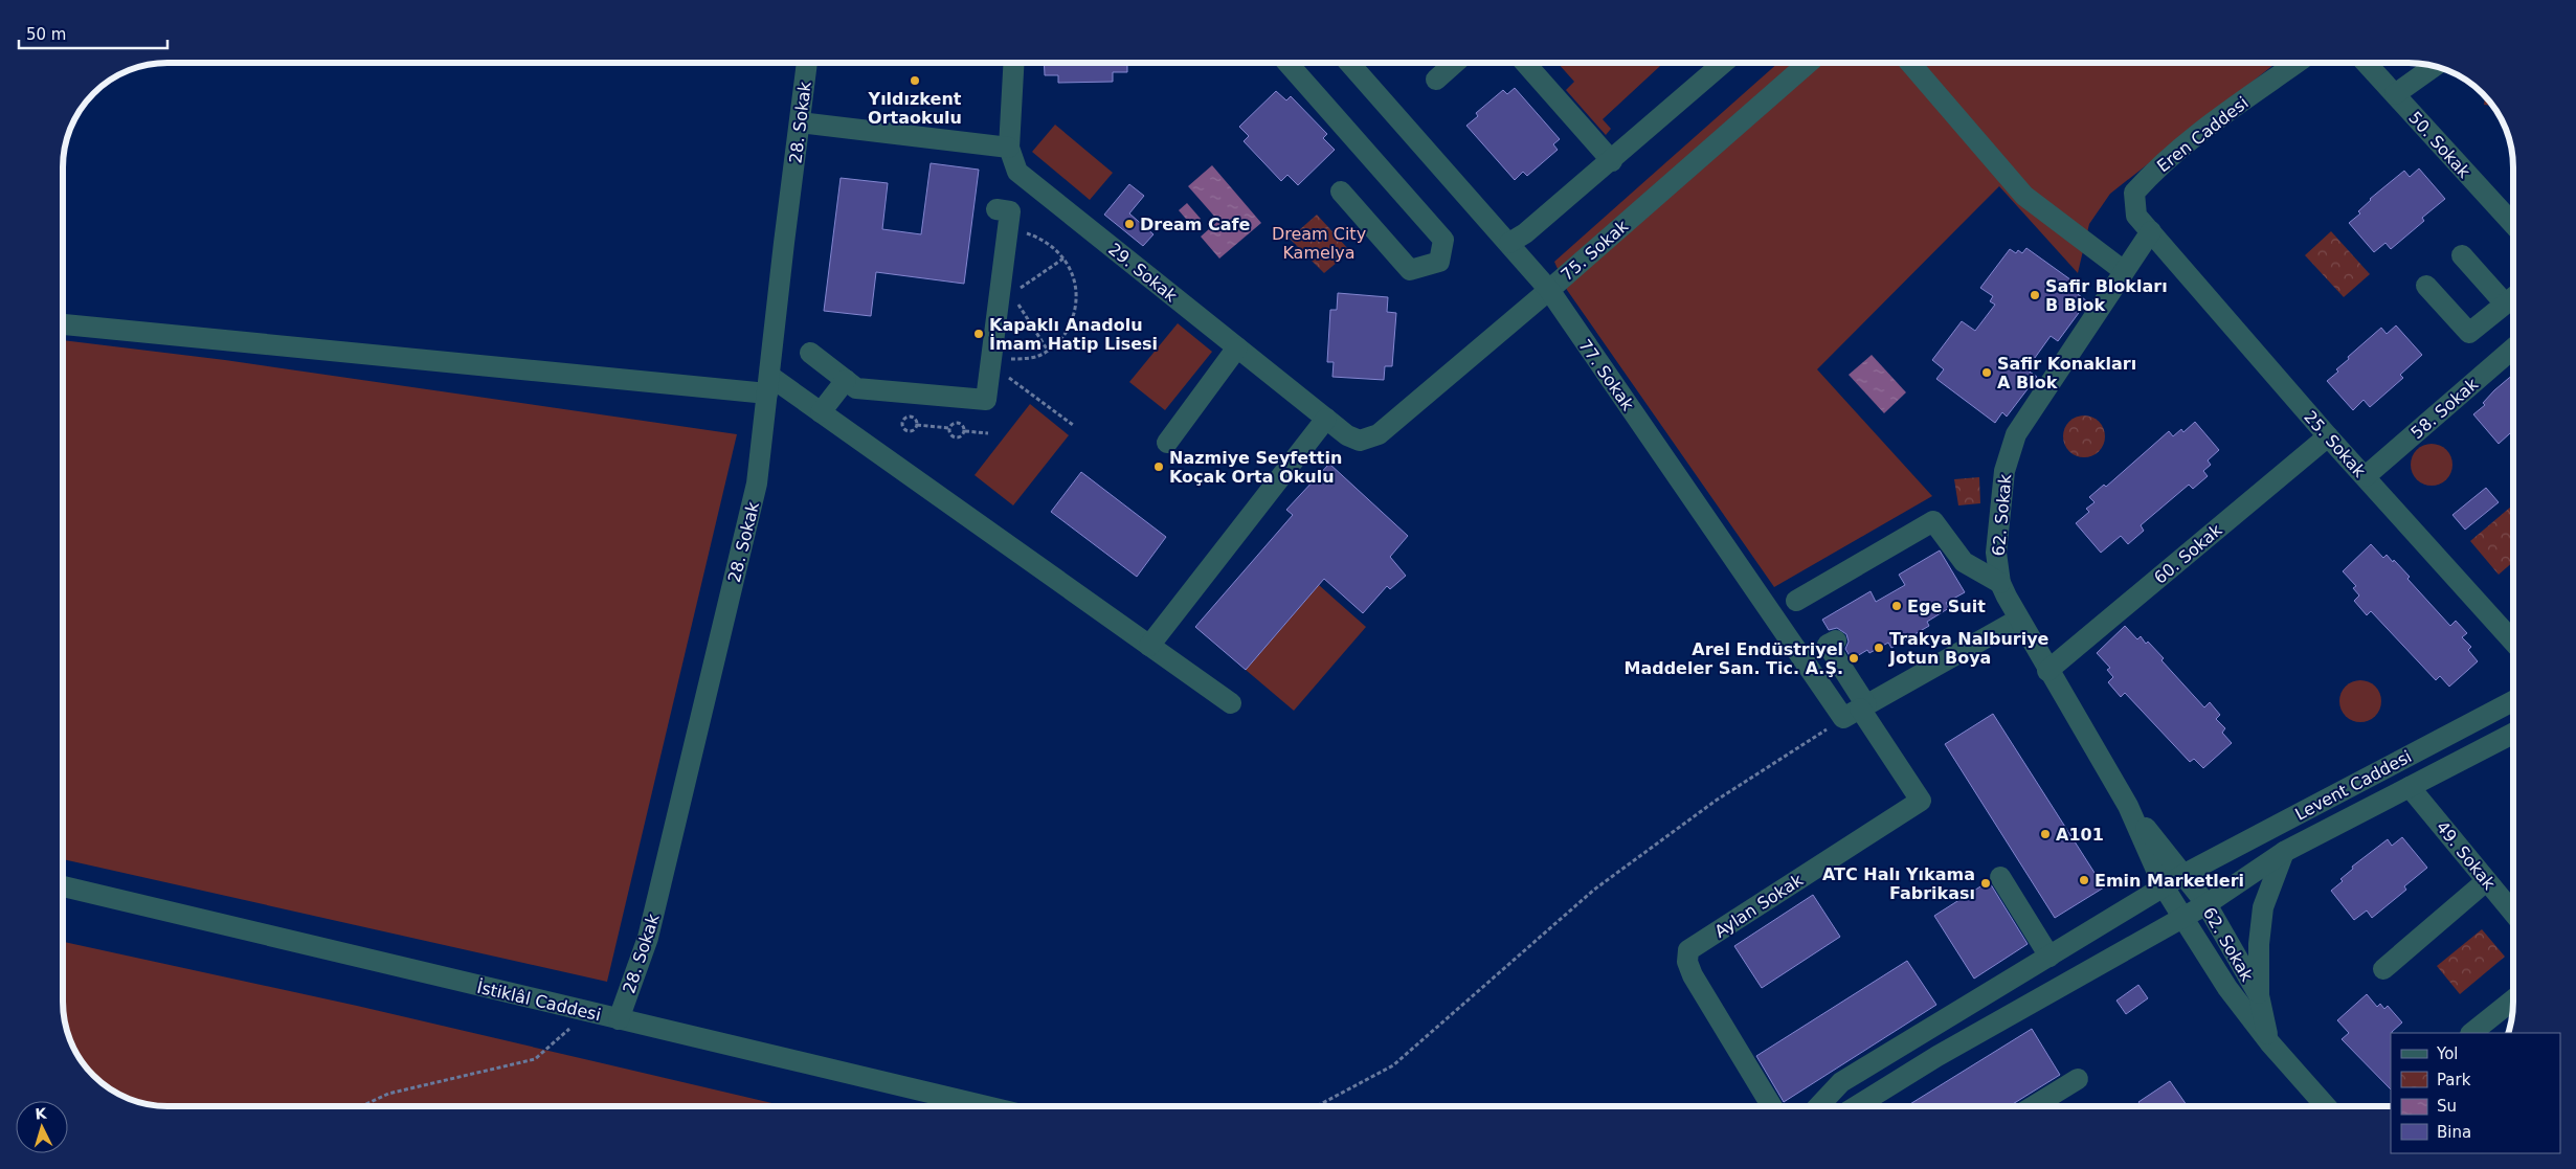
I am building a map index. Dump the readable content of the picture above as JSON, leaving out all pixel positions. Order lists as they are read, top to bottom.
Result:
{
  "streets": {
    "street": [
      "28. Sokak",
      "Eren Caddesi",
      "50. Sokak",
      "75. Sokak",
      "29. Sokak",
      "77. Sokak",
      "58. Sokak",
      "25. Sokak",
      "62. Sokak",
      "60. Sokak",
      "Levent Caddesi",
      "49. Sokak",
      "Aylan Sokak",
      "İstiklâl Caddesi"
    ]
  },
  "crossings": [
    ["28. Sokak", "İstiklâl Caddesi"],
    ["Eren Caddesi", "25. Sokak"],
    ["Eren Caddesi", "62. Sokak"],
    ["75. Sokak", "29. Sokak"],
    ["75. Sokak", "77. Sokak"],
    ["77. Sokak", "Aylan Sokak"],
    ["58. Sokak", "25. Sokak"],
    ["25. Sokak", "62. Sokak"],
    ["25. Sokak", "60. Sokak"],
    ["62. Sokak", "60. Sokak"],
    ["62. Sokak", "Levent Caddesi"]
  ],
  "parks": ["Dream City Kamelya"],
  "places": [
    "Yıldızkent Ortaokulu",
    "Dream Cafe",
    "Safir Blokları B Blok",
    "Kapaklı Anadolu İmam Hatip Lisesi",
    "Safir Konakları A Blok",
    "Nazmiye Seyfettin Koçak Orta Okulu",
    "Ege Suit",
    "Trakya Nalburiye Jotun Boya",
    "Arel Endüstriyel Maddeler San. Tic. A.Ş.",
    "A101",
    "Emin Marketleri",
    "ATC Halı Yıkama Fabrikası"
  ],
  "legend": [
    "Yol",
    "Park",
    "Su",
    "Bina"
  ],
  "scale_bar": "50 m",
  "north": "top"
}
